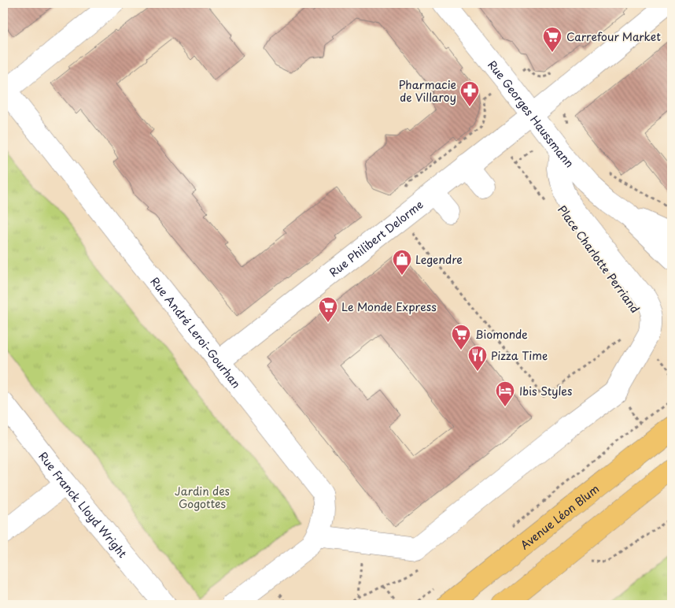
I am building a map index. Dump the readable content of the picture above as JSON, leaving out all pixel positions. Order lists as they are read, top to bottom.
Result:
{
  "streets": {
    "main road": ["Avenue Léon Blum"],
    "street": [
      "Rue Georges Haussmann",
      "Rue Philibert Delorme",
      "Rue André Leroi-Gourhan",
      "Rue Franck Lloyd Wright"
    ],
    "path": ["Place Charlotte Perriand"]
  },
  "crossings": [
    ["Rue Georges Haussmann", "Rue Philibert Delorme"],
    ["Rue Philibert Delorme", "Rue André Leroi-Gourhan"]
  ],
  "parks": ["Jardin des Gogottes"],
  "places": {
    "supermarket": ["Carrefour Market", "Le Monde Express", "Biomonde"],
    "pharmacy": ["Pharmacie de Villaroy"],
    "shop": ["Legendre"],
    "restaurant": ["Pizza Time"],
    "hotel": ["Ibis Styles"]
  }
}
